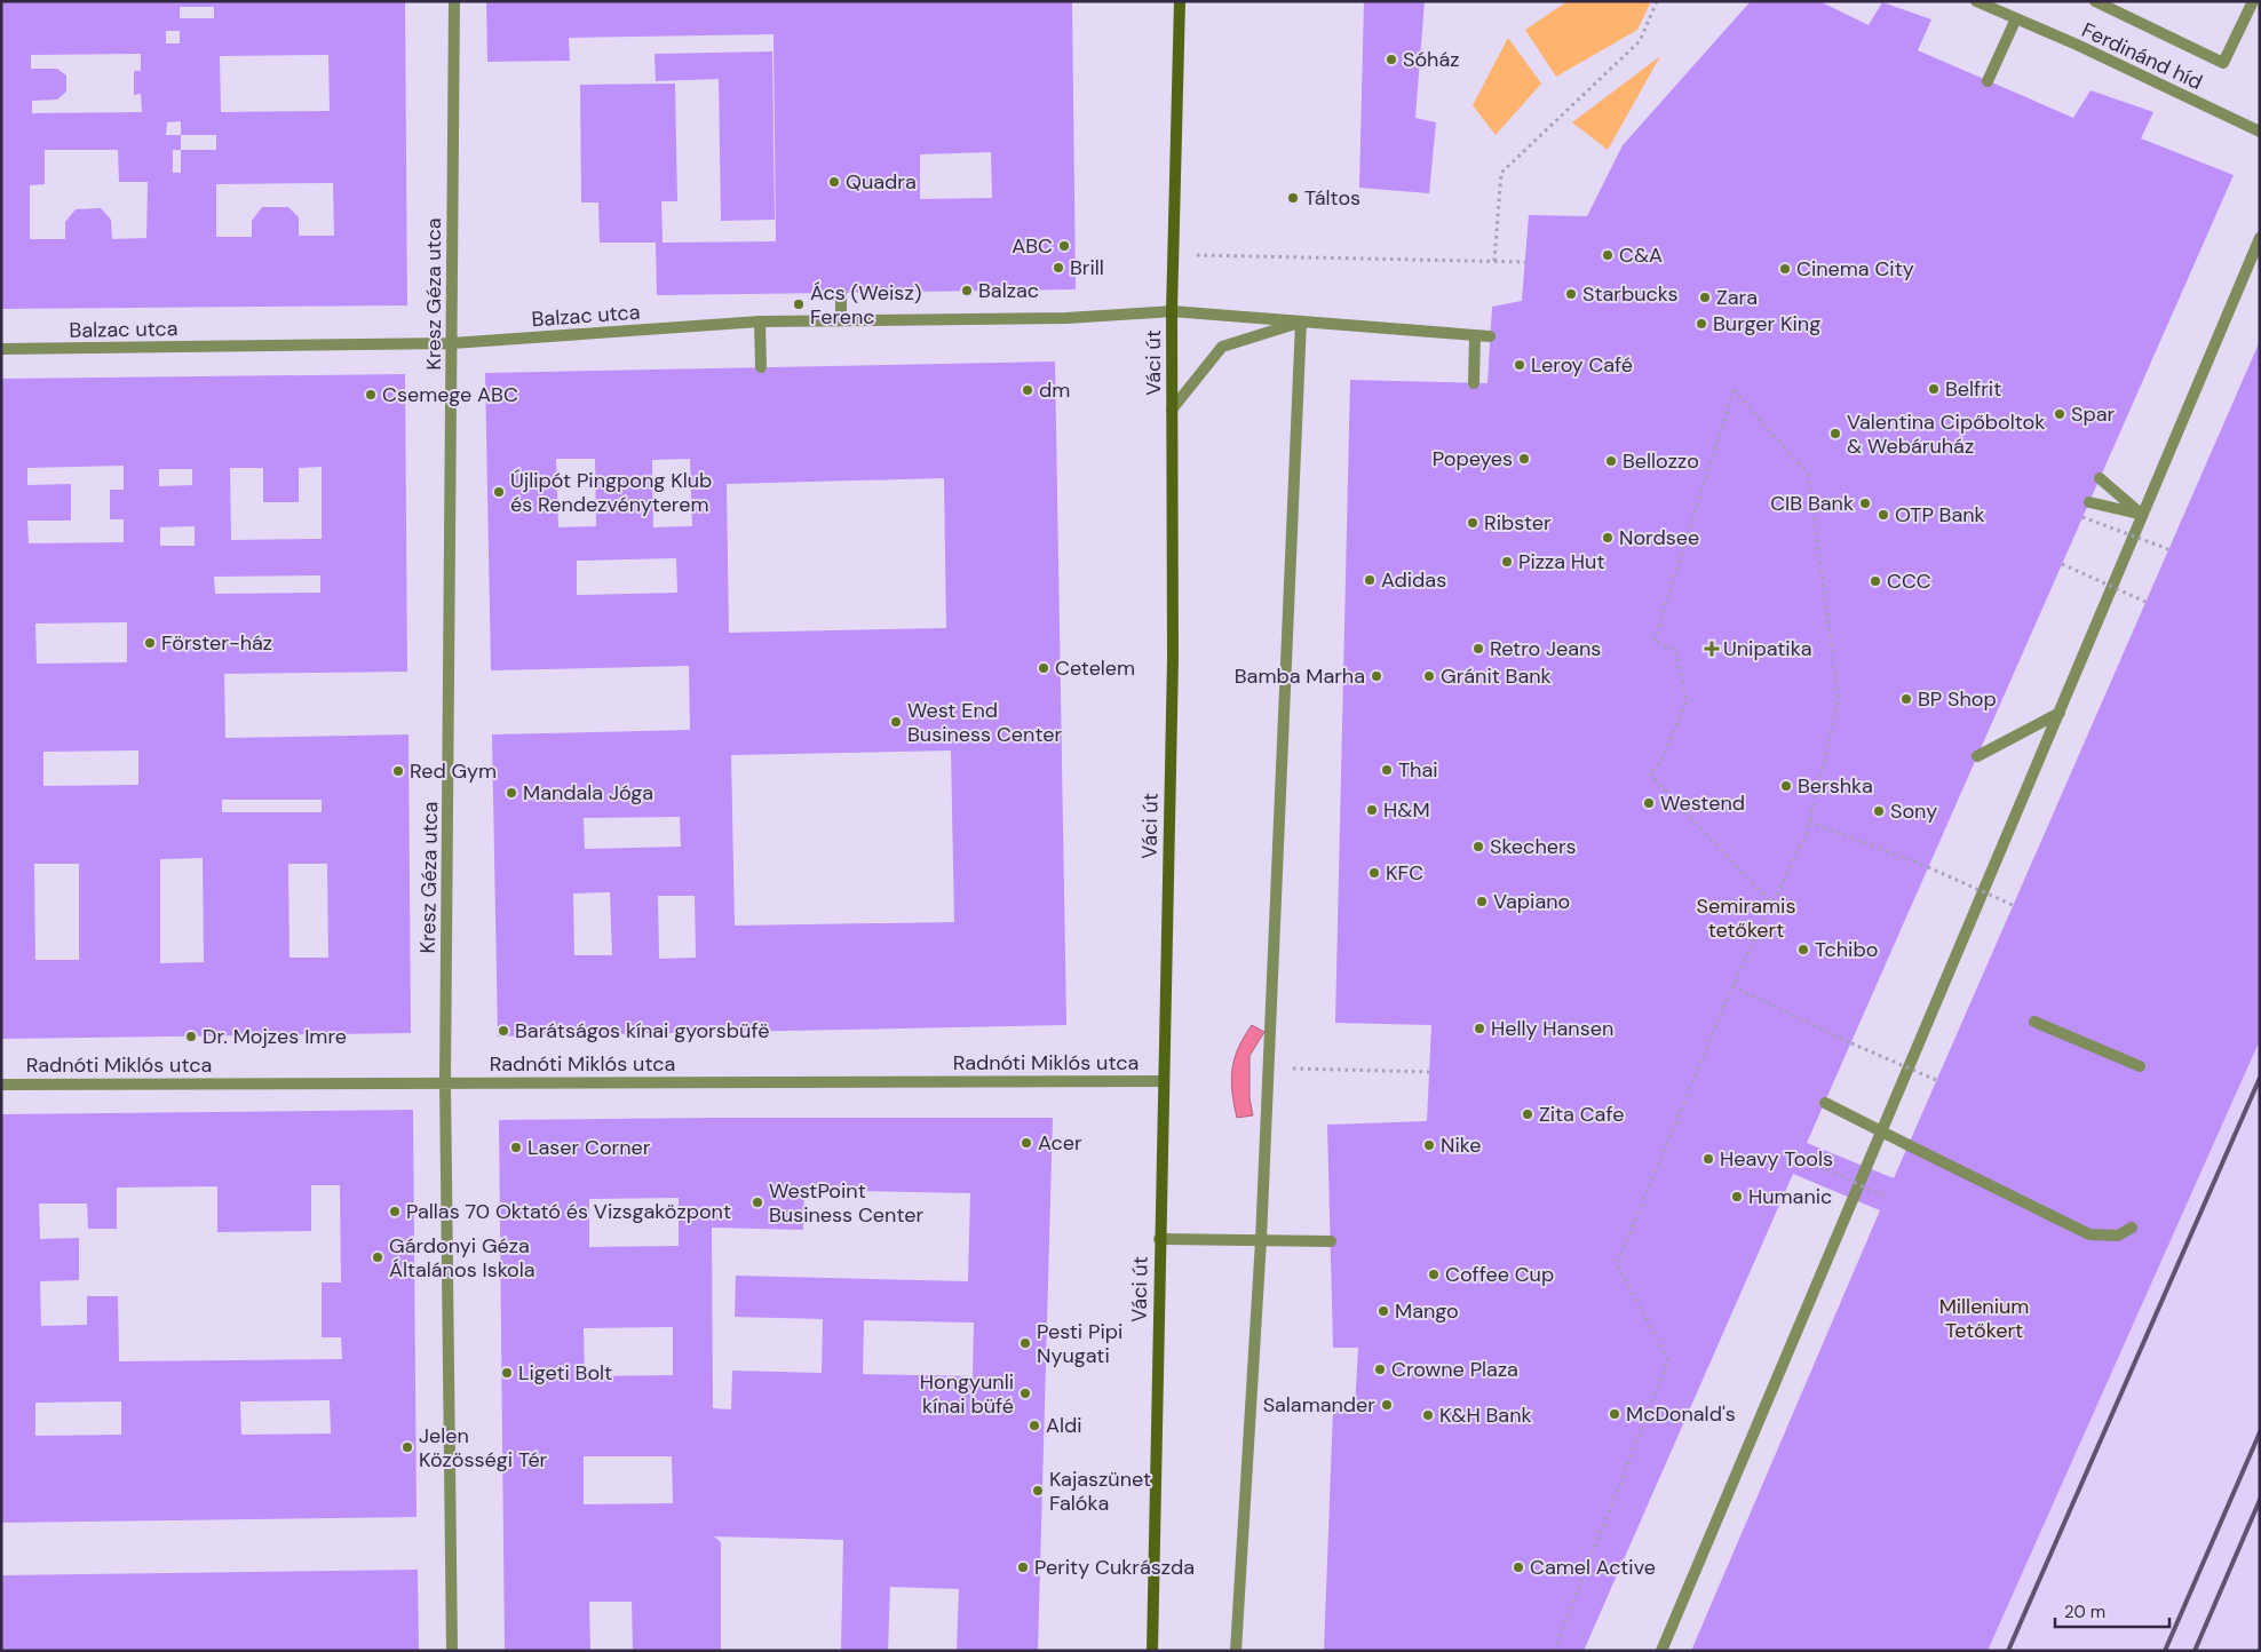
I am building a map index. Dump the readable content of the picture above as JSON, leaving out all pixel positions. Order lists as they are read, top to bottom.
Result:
{
  "streets": {
    "main road": ["Váci út"],
    "street": [
      "Ferdinánd híd",
      "Kresz Géza utca",
      "Balzac utca",
      "Radnóti Miklós utca"
    ]
  },
  "crossings": [
    ["Kresz Géza utca", "Balzac utca"],
    ["Kresz Géza utca", "Radnóti Miklós utca"],
    ["Balzac utca", "Váci út"],
    ["Váci út", "Radnóti Miklós utca"]
  ],
  "parks": ["Semiramis tetőkert", "Millenium Tetőkert"],
  "places": {
    "other": [
      "Sóház",
      "Quadra",
      "Táltos",
      "ABC",
      "C&A",
      "Brill",
      "Cinema City",
      "Balzac",
      "Starbucks",
      "Zara",
      "Ács (Weisz) Ferenc",
      "Burger King",
      "Leroy Café",
      "Belfrit",
      "dm",
      "Csemege ABC",
      "Spar",
      "Valentina Cipőboltok & Webáruház",
      "Popeyes",
      "Bellozzo",
      "Újlipót Pingpong Klub és Rendezvényterem",
      "CIB Bank",
      "OTP Bank",
      "Ribster",
      "Nordsee",
      "Pizza Hut",
      "Adidas",
      "CCC",
      "Förster-ház",
      "Retro Jeans",
      "Cetelem",
      "Bamba Marha",
      "Gránit Bank",
      "BP Shop",
      "West End Business Center",
      "Thai",
      "Red Gym",
      "Bershka",
      "Mandala Jóga",
      "Westend",
      "H&M",
      "Sony",
      "Skechers",
      "KFC",
      "Vapiano",
      "Tchibo",
      "Helly Hansen",
      "Barátságos kínai gyorsbüfë",
      "Dr. Mojzes Imre",
      "Zita Cafe",
      "Acer",
      "Nike",
      "Laser Corner",
      "Heavy Tools",
      "Humanic",
      "WestPoint Business Center",
      "Pallas 70 Oktató és Vizsgaközpont",
      "Gárdonyi Géza Általános Iskola",
      "Coffee Cup",
      "Mango",
      "Pesti Pipi Nyugati",
      "Crowne Plaza",
      "Ligeti Bolt",
      "Hongyunli kínai büfé",
      "Salamander",
      "McDonald's",
      "K&H Bank",
      "Aldi",
      "Jelen Közösségi Tér",
      "Kajaszünet Falóka",
      "Perity Cukrászda",
      "Camel Active"
    ],
    "health": ["Unipatika"]
  },
  "scale_bar": "20 m"
}
